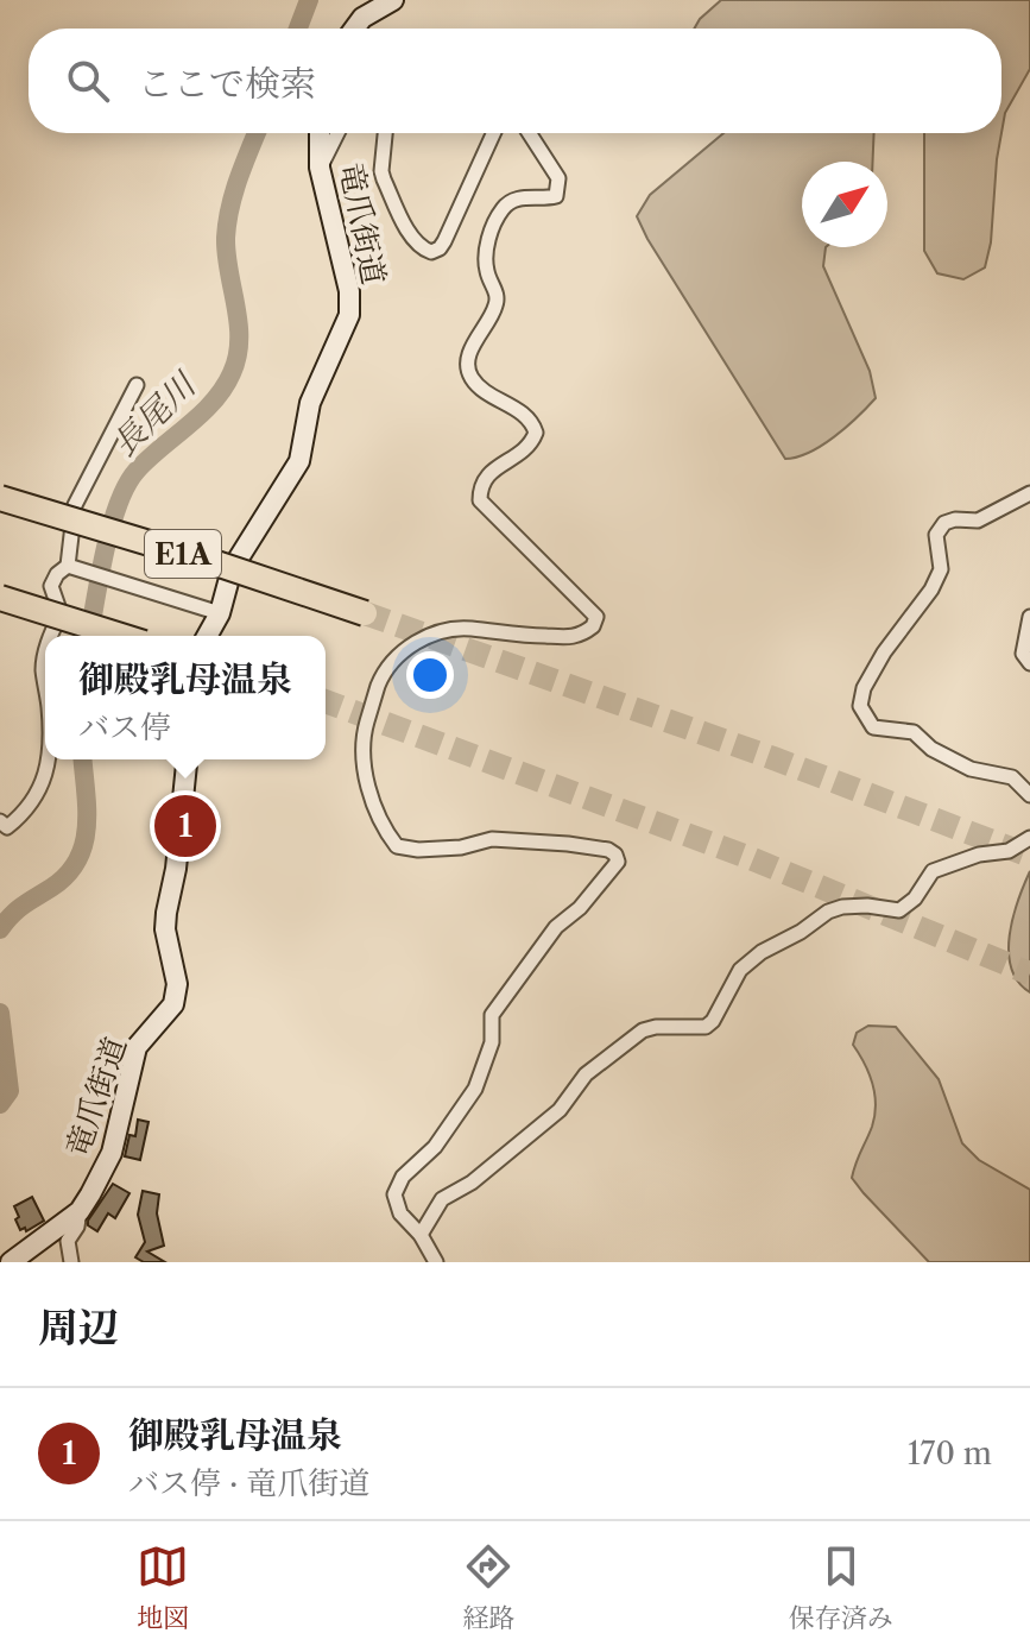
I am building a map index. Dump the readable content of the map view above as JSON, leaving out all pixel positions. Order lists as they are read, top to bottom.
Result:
{
  "streets": {
    "highway": ["E1A"],
    "main road": ["竜爪街道"]
  },
  "water": ["長尾川"],
  "north": "top right",
  "page": {
    "search": "ここで検索",
    "popup": ["御殿乳母温泉", "バス停"],
    "pins": "1",
    "heading": "周辺",
    "list": [
      {
        "mark": "1",
        "name": "御殿乳母温泉",
        "note": "バス停 · 竜爪街道",
        "value": "170 m"
      }
    ],
    "nav": ["地図", "経路", "保存済み"]
  }
}
